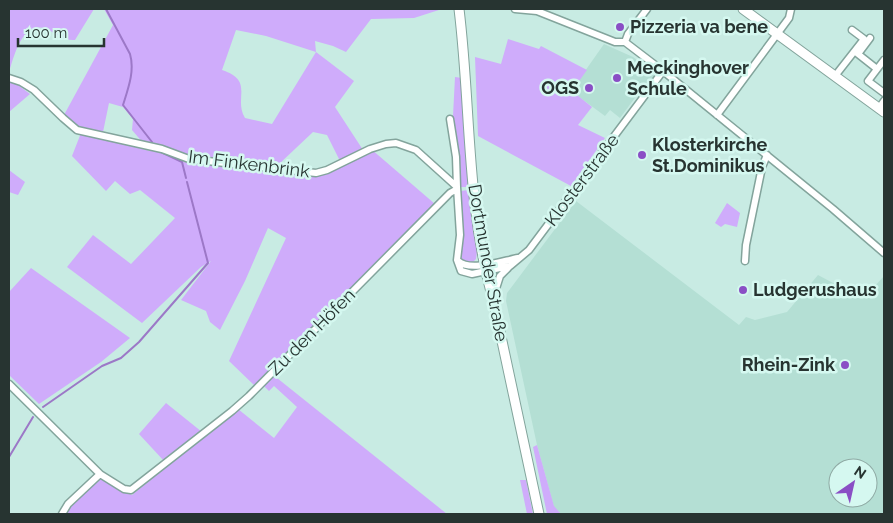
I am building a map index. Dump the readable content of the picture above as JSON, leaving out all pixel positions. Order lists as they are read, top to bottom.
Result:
{
  "streets": {
    "main road": ["Dortmunder Straße"],
    "street": ["Im Finkenbrink", "Klosterstraße", "Zu den Höfen"]
  },
  "crossings": [
    ["Im Finkenbrink", "Zu den Höfen"]
  ],
  "places": [
    "Pizzeria va bene",
    "Meckinghover Schule",
    "OGS",
    "Klosterkirche St.Dominikus",
    "Ludgerushaus",
    "Rhein-Zink"
  ],
  "scale_bar": "100 m",
  "north": "top right"
}
